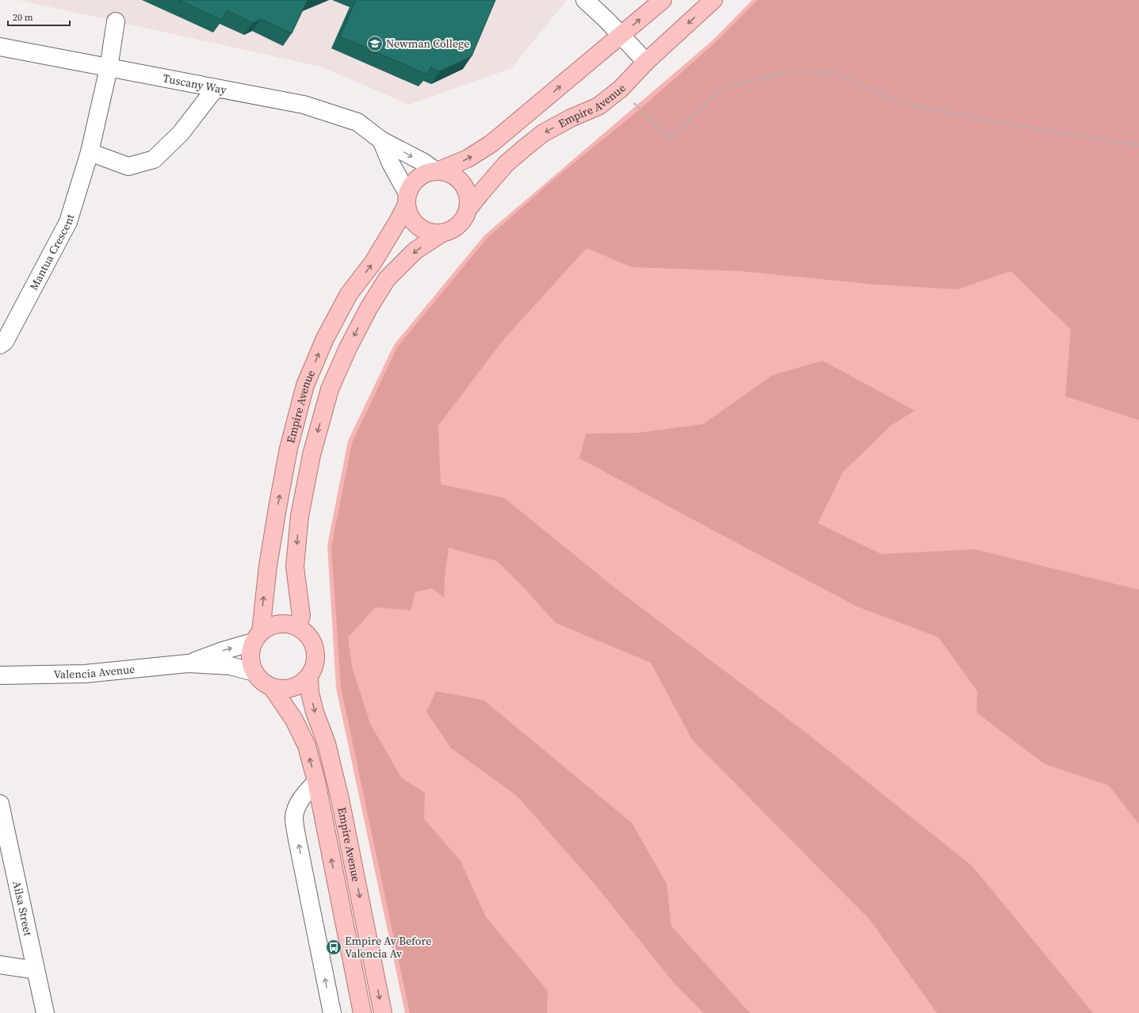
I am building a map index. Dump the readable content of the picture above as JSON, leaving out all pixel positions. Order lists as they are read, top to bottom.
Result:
{
  "streets": {
    "main road": ["Empire Avenue"],
    "street": [
      "Tuscany Way",
      "Mantua Crescent",
      "Valencia Avenue",
      "Ailsa Street"
    ]
  },
  "crossings": [
    ["Tuscany Way", "Empire Avenue"],
    ["Tuscany Way", "Mantua Crescent"],
    ["Empire Avenue", "Valencia Avenue"]
  ],
  "places": {
    "school or university": ["Newman College"],
    "bus stop": ["Empire Av Before Valencia Av"]
  },
  "scale_bar": "20 m"
}
